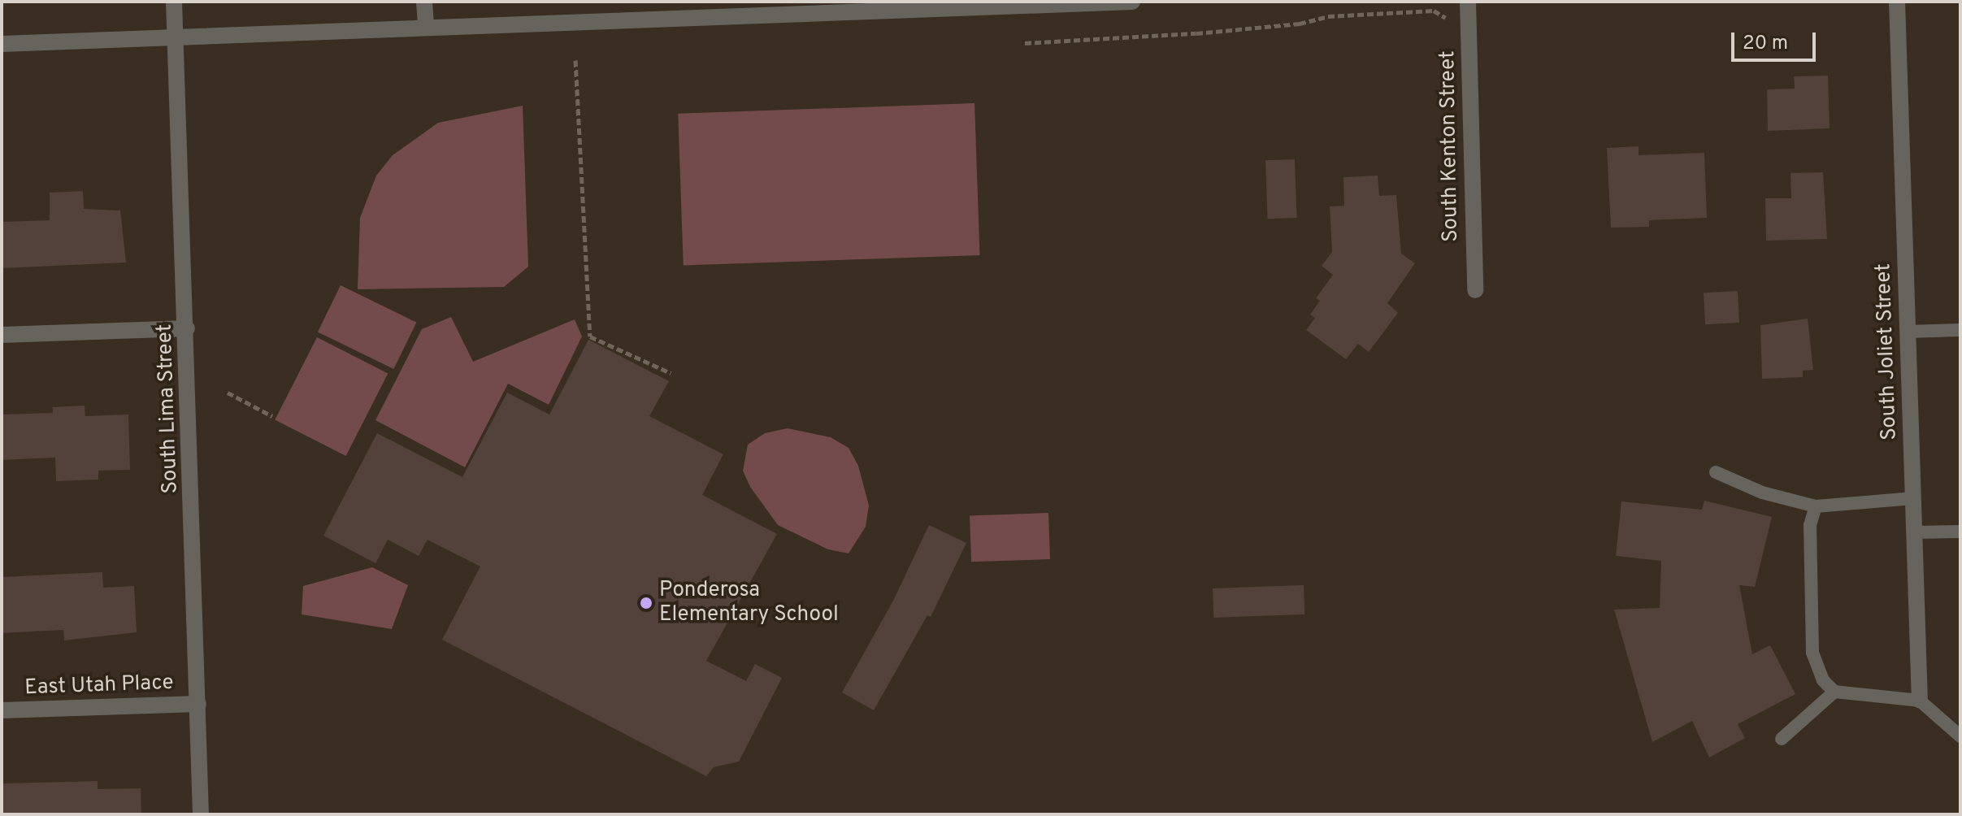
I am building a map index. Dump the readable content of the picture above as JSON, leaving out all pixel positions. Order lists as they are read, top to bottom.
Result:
{
  "streets": {
    "street": [
      "South Kenton Street",
      "South Joliet Street",
      "South Lima Street",
      "East Utah Place"
    ]
  },
  "crossings": [
    ["South Lima Street", "East Utah Place"]
  ],
  "places": ["Ponderosa Elementary School"],
  "scale_bar": "20 m"
}
